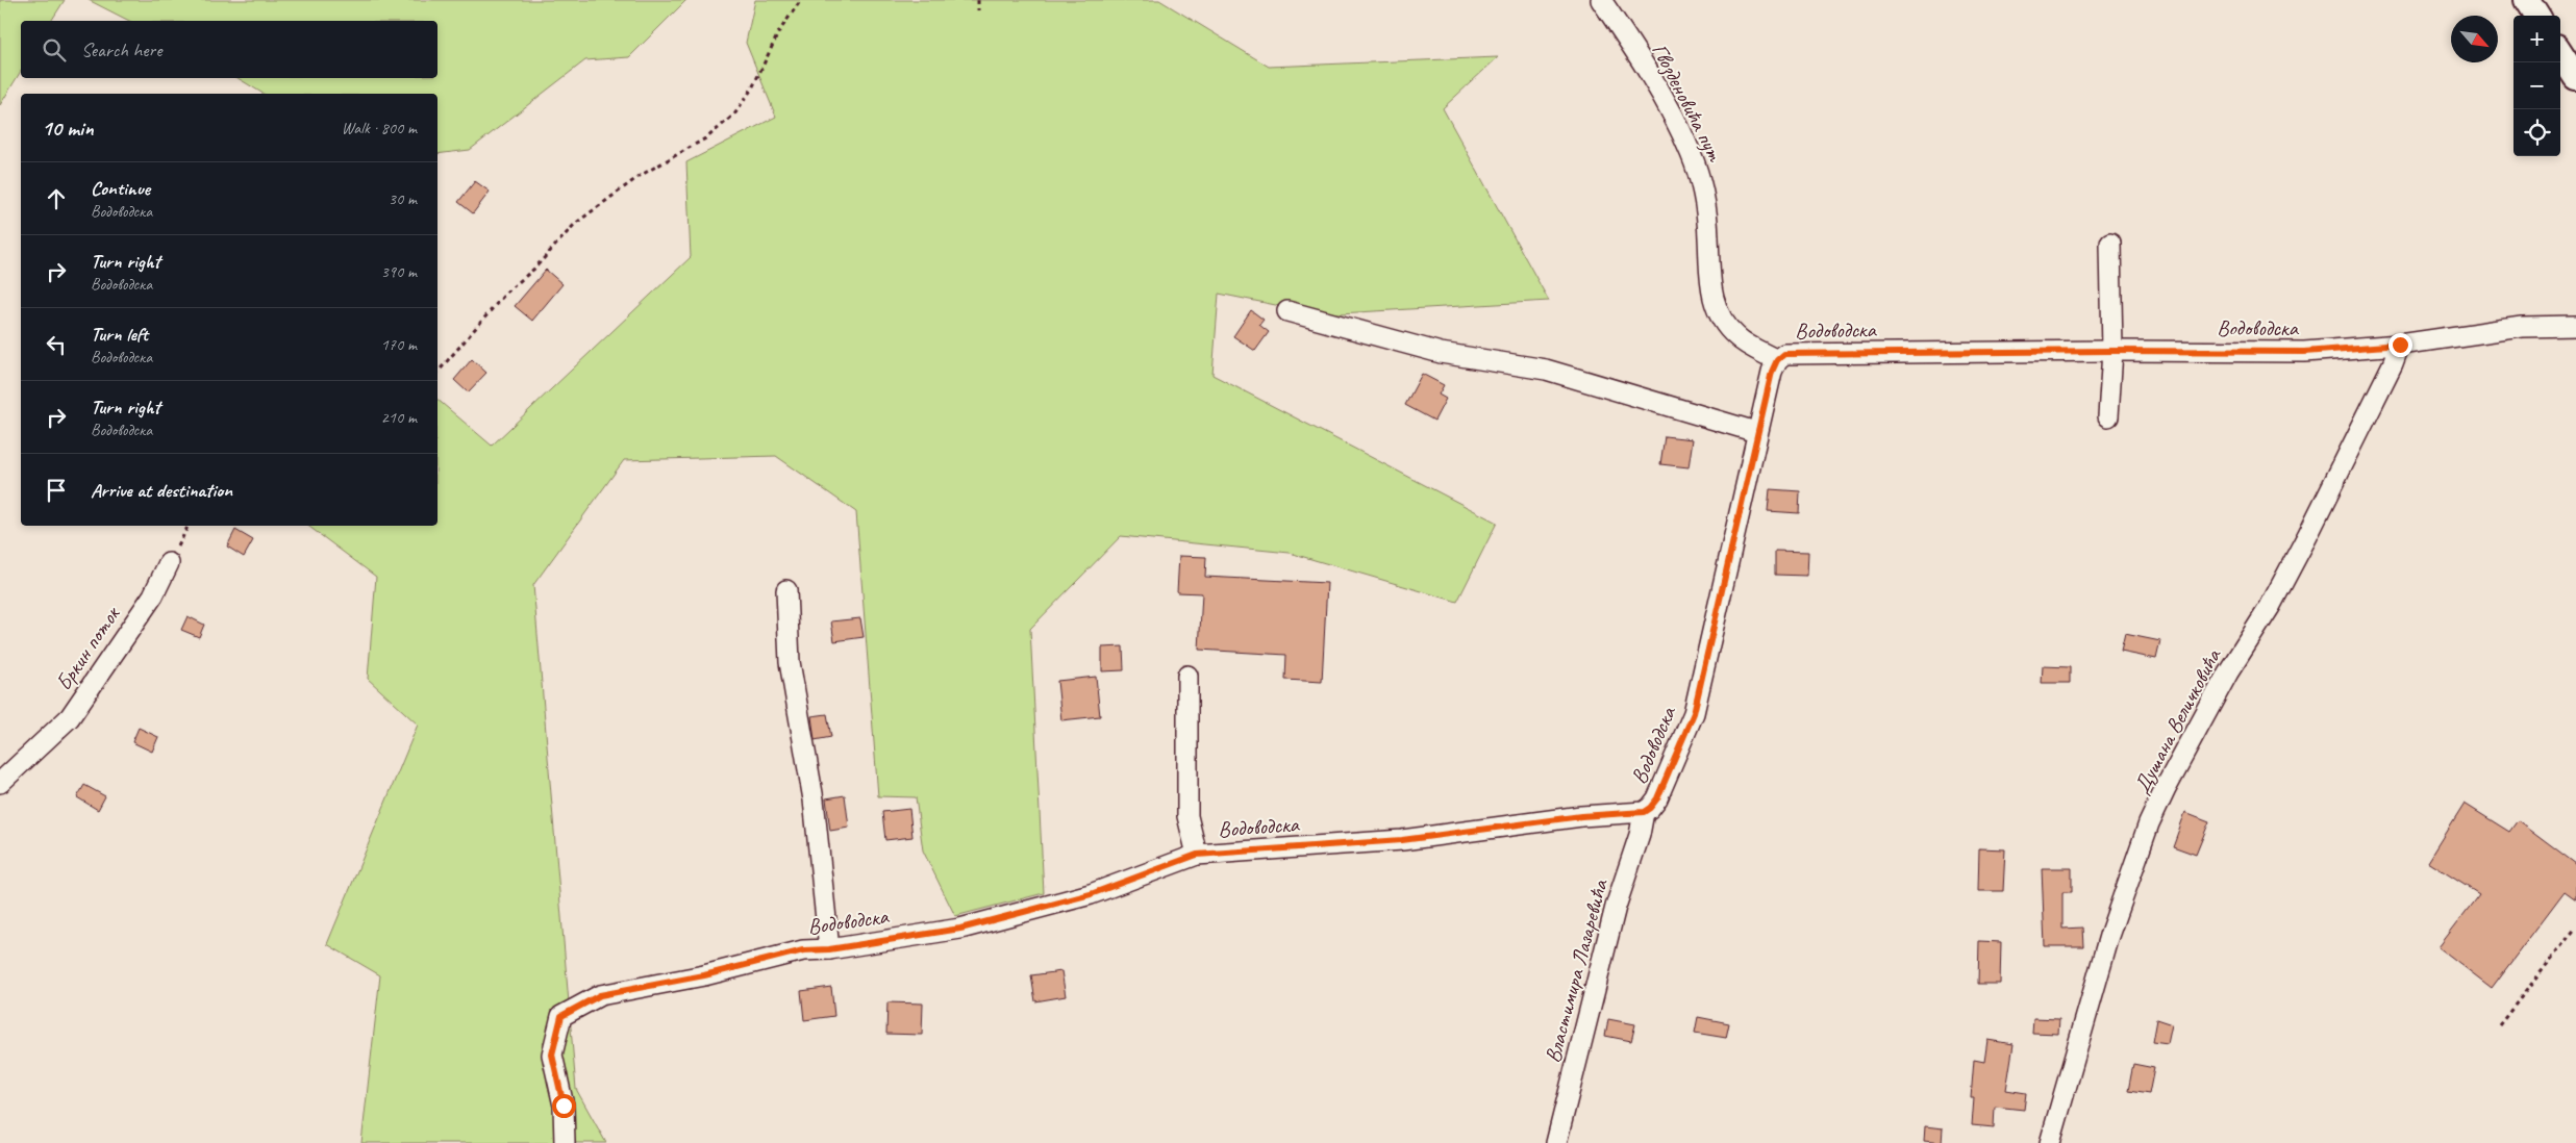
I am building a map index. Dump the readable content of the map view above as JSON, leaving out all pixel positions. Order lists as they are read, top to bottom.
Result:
{
  "streets": {
    "street": [
      "Гвозденовића пут",
      "Водоводска",
      "Бркин поток",
      "Душана Величковића",
      "Властимира Лазаревића"
    ]
  },
  "crossings": [
    ["Гвозденовића пут", "Водоводска"],
    ["Водоводска", "Душана Величковића"],
    ["Водоводска", "Властимира Лазаревића"]
  ],
  "north": "bottom right",
  "page": {
    "map_buttons": ["+", "−"],
    "search": "Search here",
    "heading": ["10 min", "Walk · 800 m"],
    "list": [
      ["Continue", "Водоводска", "30 m"],
      ["Turn right", "Водоводска", "390 m"],
      ["Turn left", "Водоводска", "170 m"],
      ["Turn right", "Водоводска", "210 m"],
      "Arrive at destination"
    ]
  }
}
